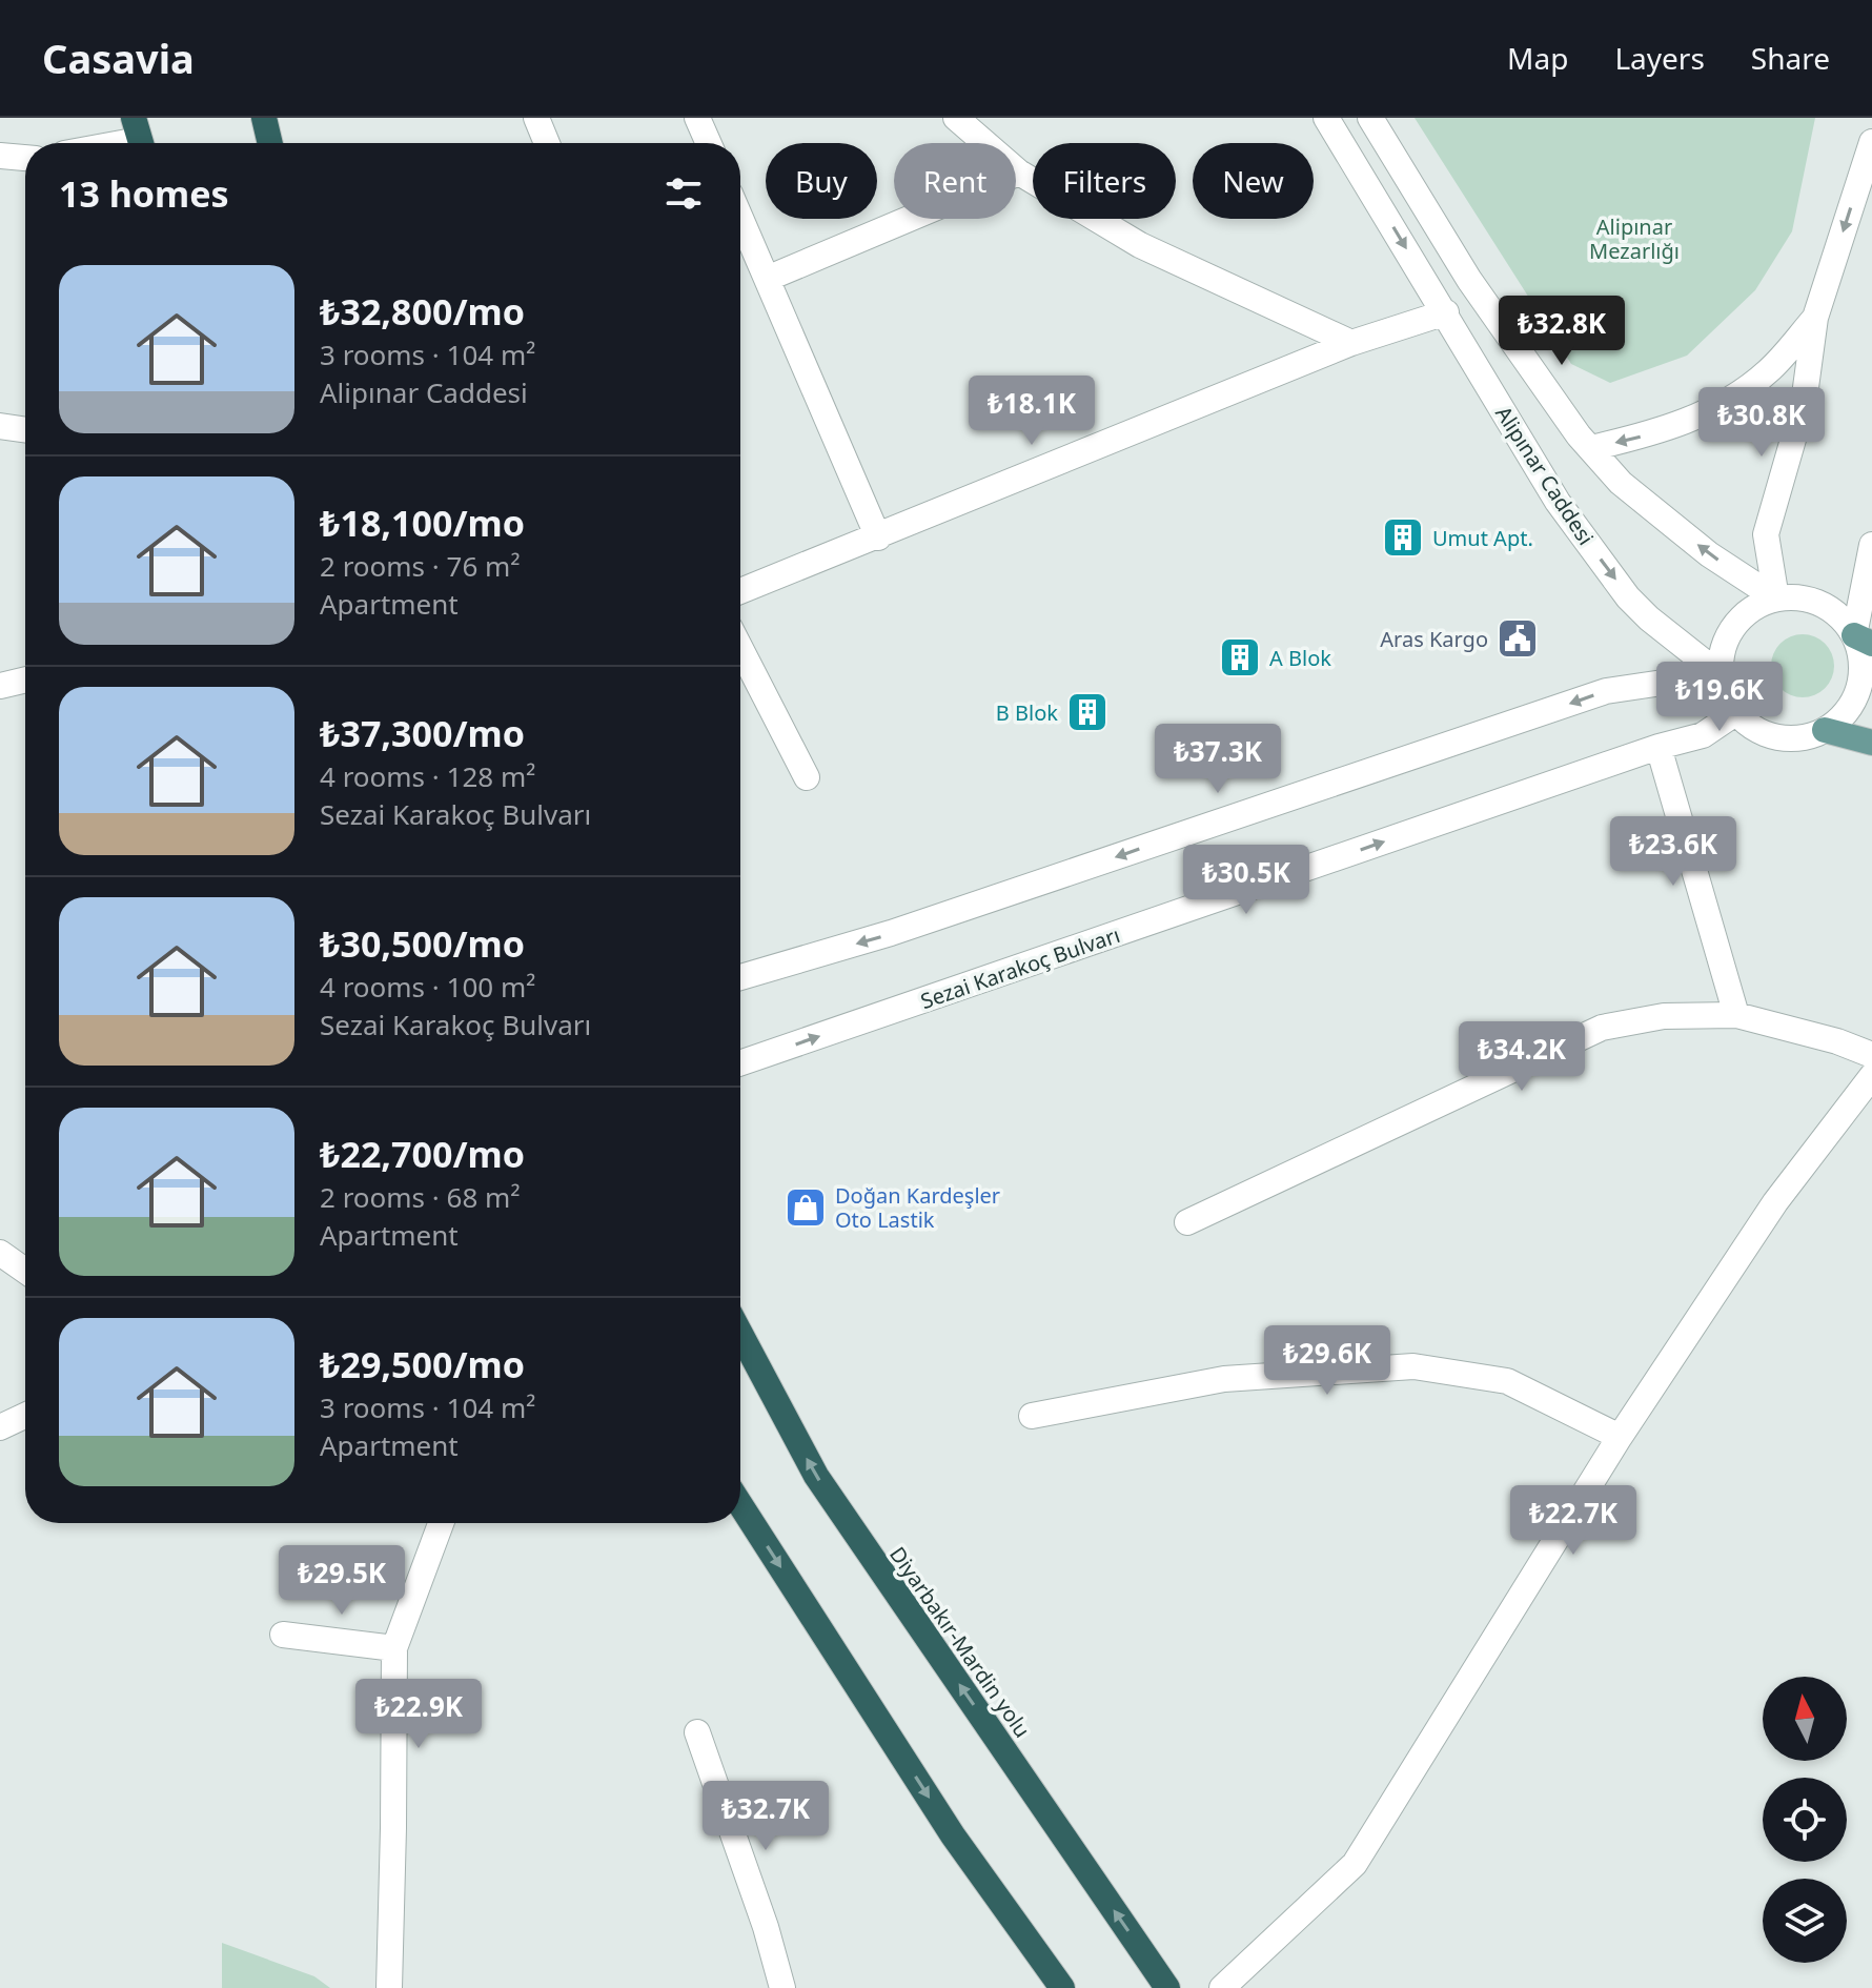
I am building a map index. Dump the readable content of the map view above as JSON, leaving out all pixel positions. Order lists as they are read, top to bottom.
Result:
{
  "streets": {
    "highway": ["Diyarbakır-Mardin yolu"],
    "street": ["Alipınar Caddesi", "Sezai Karakoç Bulvarı"]
  },
  "crossings": [
    ["Alipınar Caddesi", "Sezai Karakoç Bulvarı"]
  ],
  "parks": ["Alipınar Mezarlığı"],
  "places": {
    "building": ["Umut Apt.", "A Blok", "B Blok"],
    "public building": ["Aras Kargo"],
    "shop": ["Doğan Kardeşler Oto Lastik"]
  },
  "north": "top",
  "page": {
    "header": "Casavia",
    "nav": ["Map", "Layers", "Share"],
    "chip": [
      "Buy",
      "Rent",
      "Filters",
      "New"
    ],
    "heading": "13 homes",
    "list": [
      {
        "name": "₺32,800/mo",
        "note": "3 rooms · 104 m² · Alipınar Caddesi"
      },
      {
        "name": "₺18,100/mo",
        "note": "2 rooms · 76 m² · Apartment"
      },
      {
        "name": "₺37,300/mo",
        "note": "4 rooms · 128 m² · Sezai Karakoç Bulvarı"
      },
      {
        "name": "₺30,500/mo",
        "note": "4 rooms · 100 m² · Sezai Karakoç Bulvarı"
      },
      {
        "name": "₺22,700/mo",
        "note": "2 rooms · 68 m² · Apartment"
      },
      {
        "name": "₺29,500/mo",
        "note": "3 rooms · 104 m² · Apartment"
      }
    ],
    "price": [
      "₺32.8K",
      "₺18.1K",
      "₺30.8K",
      "₺19.6K",
      "₺37.3K",
      "₺23.6K",
      "₺30.5K",
      "₺34.2K",
      "₺29.6K",
      "₺22.7K",
      "₺29.5K",
      "₺22.9K",
      "₺32.7K"
    ]
  }
}
